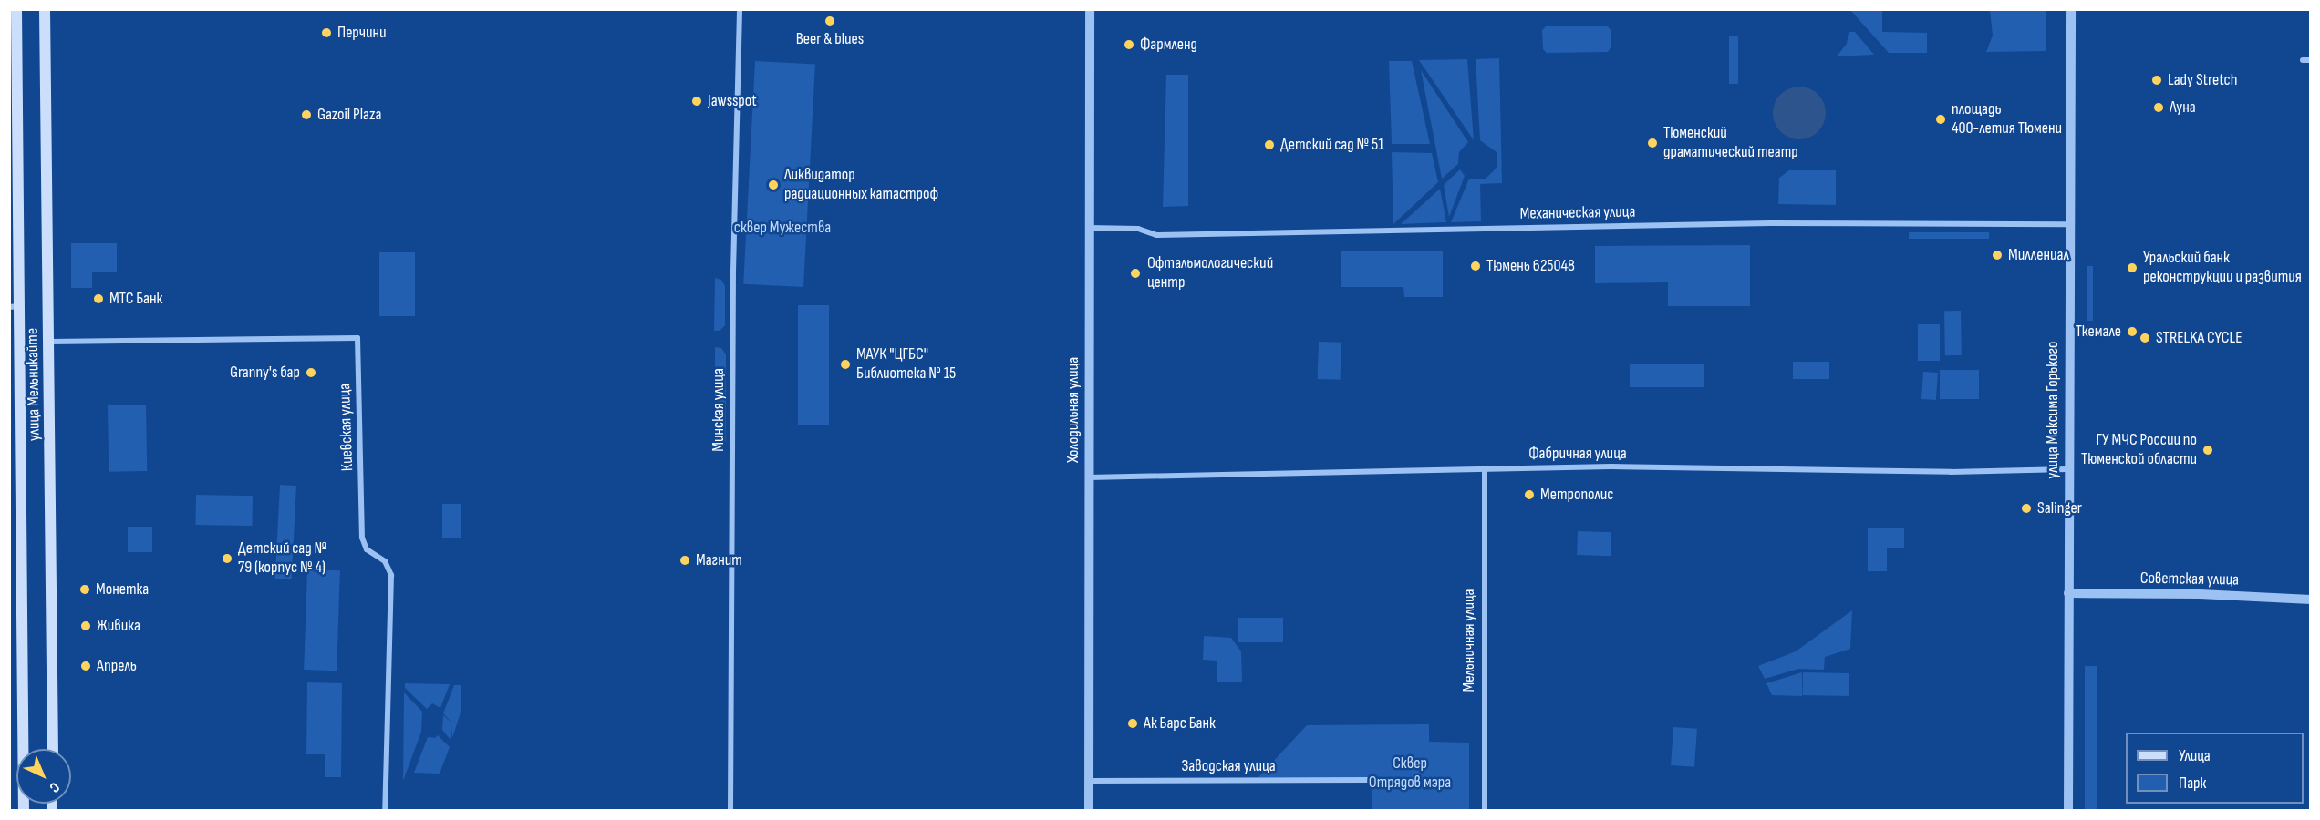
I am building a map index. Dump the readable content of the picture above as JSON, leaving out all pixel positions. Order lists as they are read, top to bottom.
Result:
{
  "streets": {
    "main road": ["улица Мельникайте"],
    "street": [
      "Механическая улица",
      "Минская улица",
      "Холодильная улица",
      "улица Максима Горького",
      "Киевская улица",
      "Фабричная улица",
      "Советская улица",
      "Мельничная улица",
      "Заводская улица"
    ]
  },
  "crossings": [
    ["Механическая улица", "Холодильная улица"],
    ["Механическая улица", "улица Максима Горького"],
    ["улица Мельникайте", "Киевская улица"],
    ["Холодильная улица", "Фабричная улица"],
    ["Холодильная улица", "Заводская улица"],
    ["улица Максима Горького", "Фабричная улица"],
    ["улица Максима Горького", "Советская улица"],
    ["Фабричная улица", "Мельничная улица"]
  ],
  "parks": ["сквер Мужества", "Сквер Отрядов мэра"],
  "places": [
    "Beer & blues",
    "Перчини",
    "Фармленд",
    "Lady Stretch",
    "Jawsspot",
    "Луна",
    "Gazoil Plaza",
    "площадь 400-летия Тюмени",
    "Тюменский драматический театр",
    "Детский сад № 51",
    "Ликвидатор радиационных катастроф",
    "Миллениал",
    "Тюмень 625048",
    "Уральский банк реконструкции и развития",
    "Офтальмологический центр",
    "МТС Банк",
    "Ткемале",
    "STRELKA CYCLE",
    "МАУК \"ЦГБС\" Библиотека № 15",
    "Granny's бар",
    "ГУ МЧС России по Тюменской области",
    "Метрополис",
    "Salinger",
    "Детский сад № 79 (корпус № 4)",
    "Магнит",
    "Монетка",
    "Живика",
    "Апрель",
    "Ак Барс Банк"
  ],
  "legend": ["Улица", "Парк"],
  "north": "bottom right"
}
